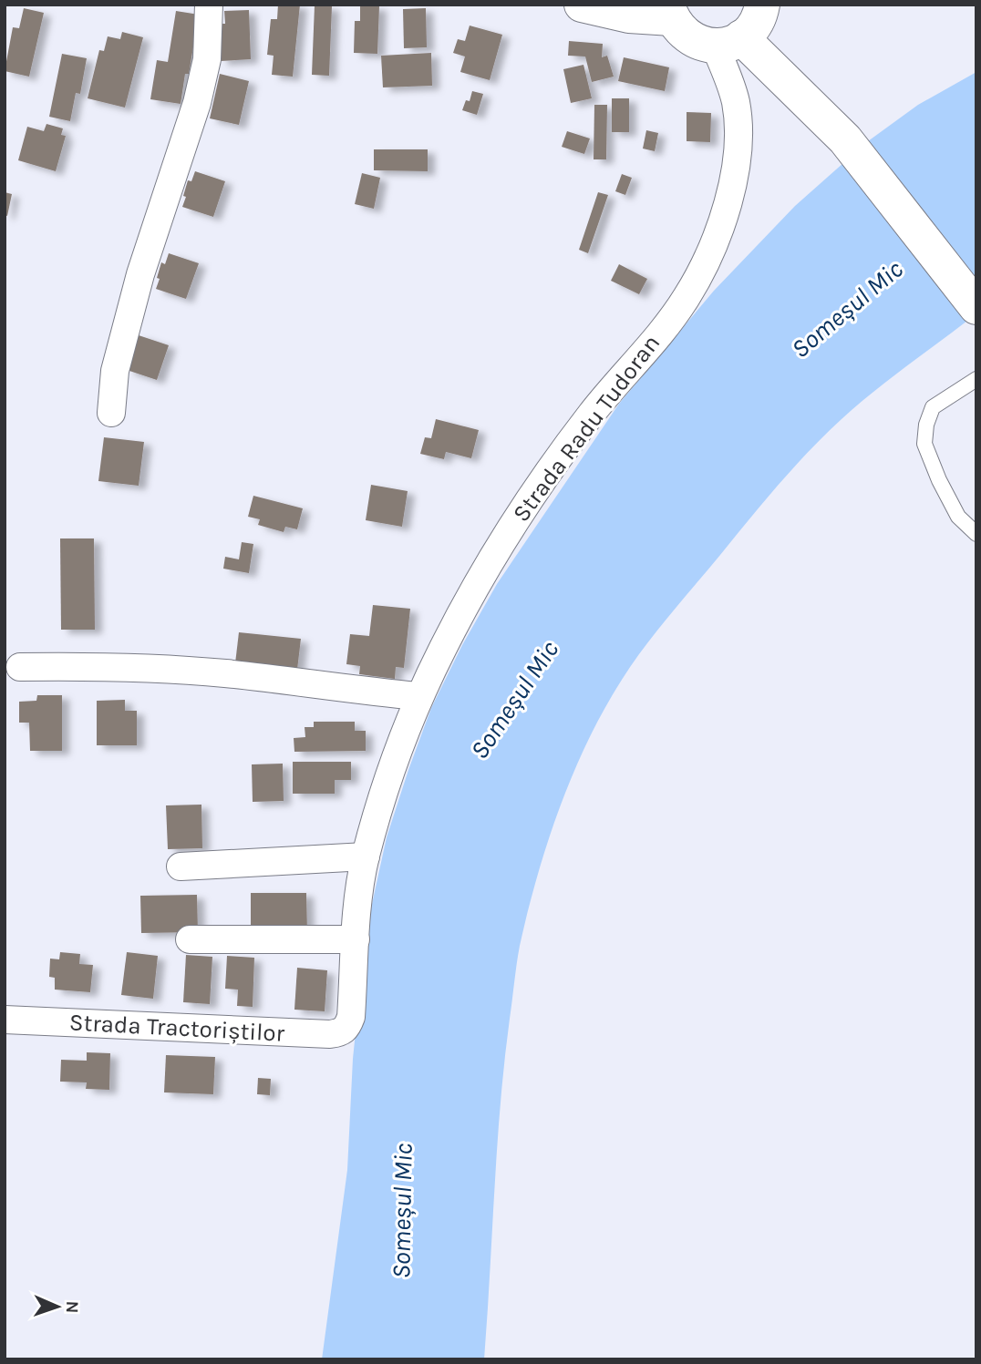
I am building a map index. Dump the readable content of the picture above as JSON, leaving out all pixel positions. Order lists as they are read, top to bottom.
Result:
{
  "streets": {
    "street": ["Strada Radu Tudoran", "Strada Tractoriștilor"]
  },
  "crossings": [
    ["Strada Radu Tudoran", "Strada Tractoriștilor"]
  ],
  "water": ["Someșul Mic"],
  "north": "right"
}
